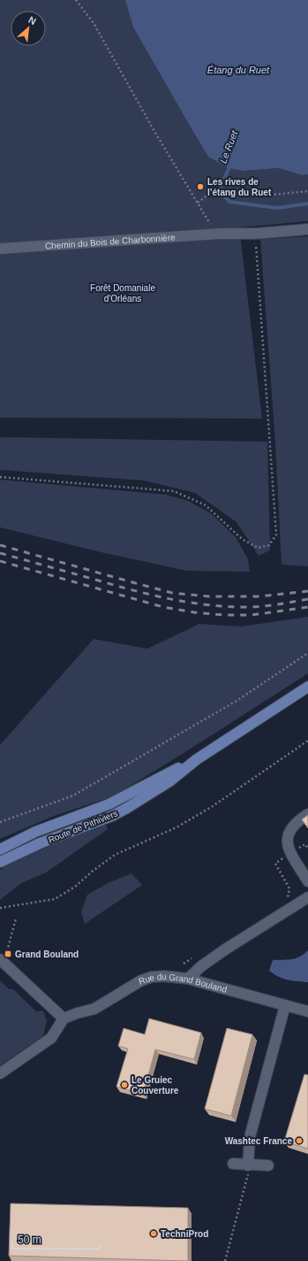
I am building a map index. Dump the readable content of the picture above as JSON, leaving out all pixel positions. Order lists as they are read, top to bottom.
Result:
{
  "streets": {
    "main road": ["Route de Pithiviers"],
    "street": ["Chemin du Bois de Charbonnière", "Rue du Grand Bouland"]
  },
  "water": ["Étang du Ruet", "Le Ruet"],
  "parks": ["Forêt Domaniale d'Orléans"],
  "places": {
    "other": [
      "Les rives de l’étang du Ruet",
      "Le Gruiec Couverture",
      "Washtec France",
      "TechniProd"
    ],
    "transit": ["Grand Bouland"]
  },
  "scale_bar": "50 m",
  "north": "top right"
}
